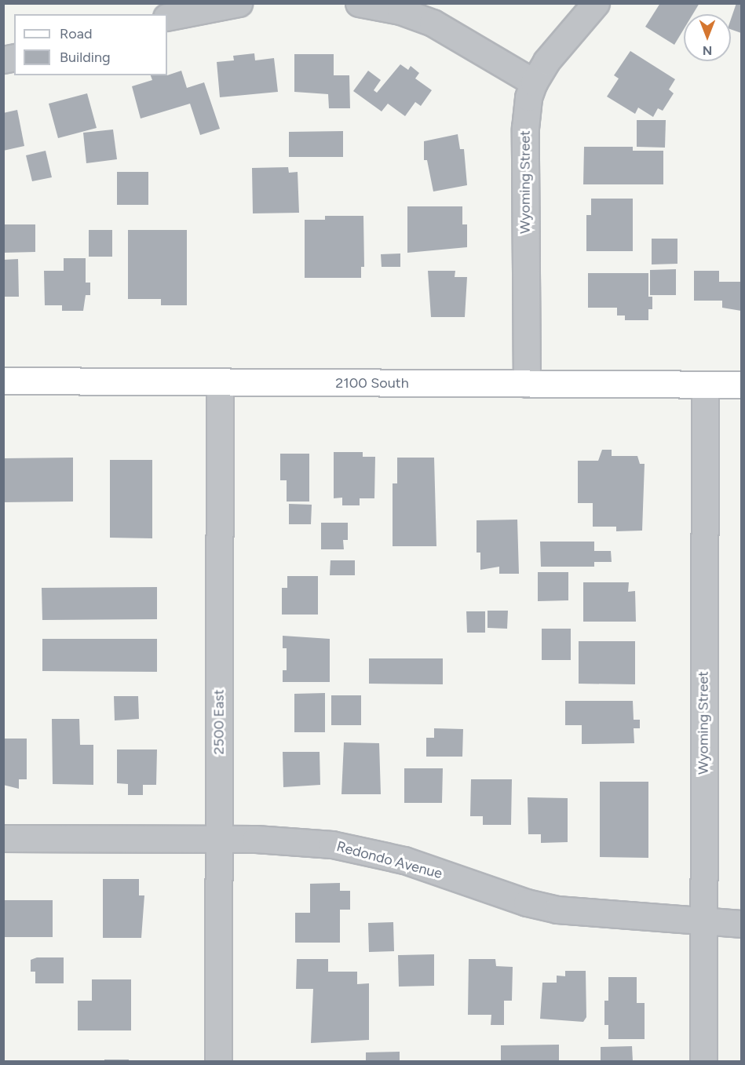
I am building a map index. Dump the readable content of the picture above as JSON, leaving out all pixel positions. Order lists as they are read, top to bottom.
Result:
{
  "streets": {
    "street": [
      "Wyoming Street",
      "2100 South",
      "2500 East",
      "Redondo Avenue"
    ]
  },
  "crossings": [
    ["Wyoming Street", "2100 South"],
    ["Wyoming Street", "Redondo Avenue"],
    ["2100 South", "2500 East"],
    ["2500 East", "Redondo Avenue"]
  ],
  "legend": ["Road", "Building"],
  "north": "bottom"
}
